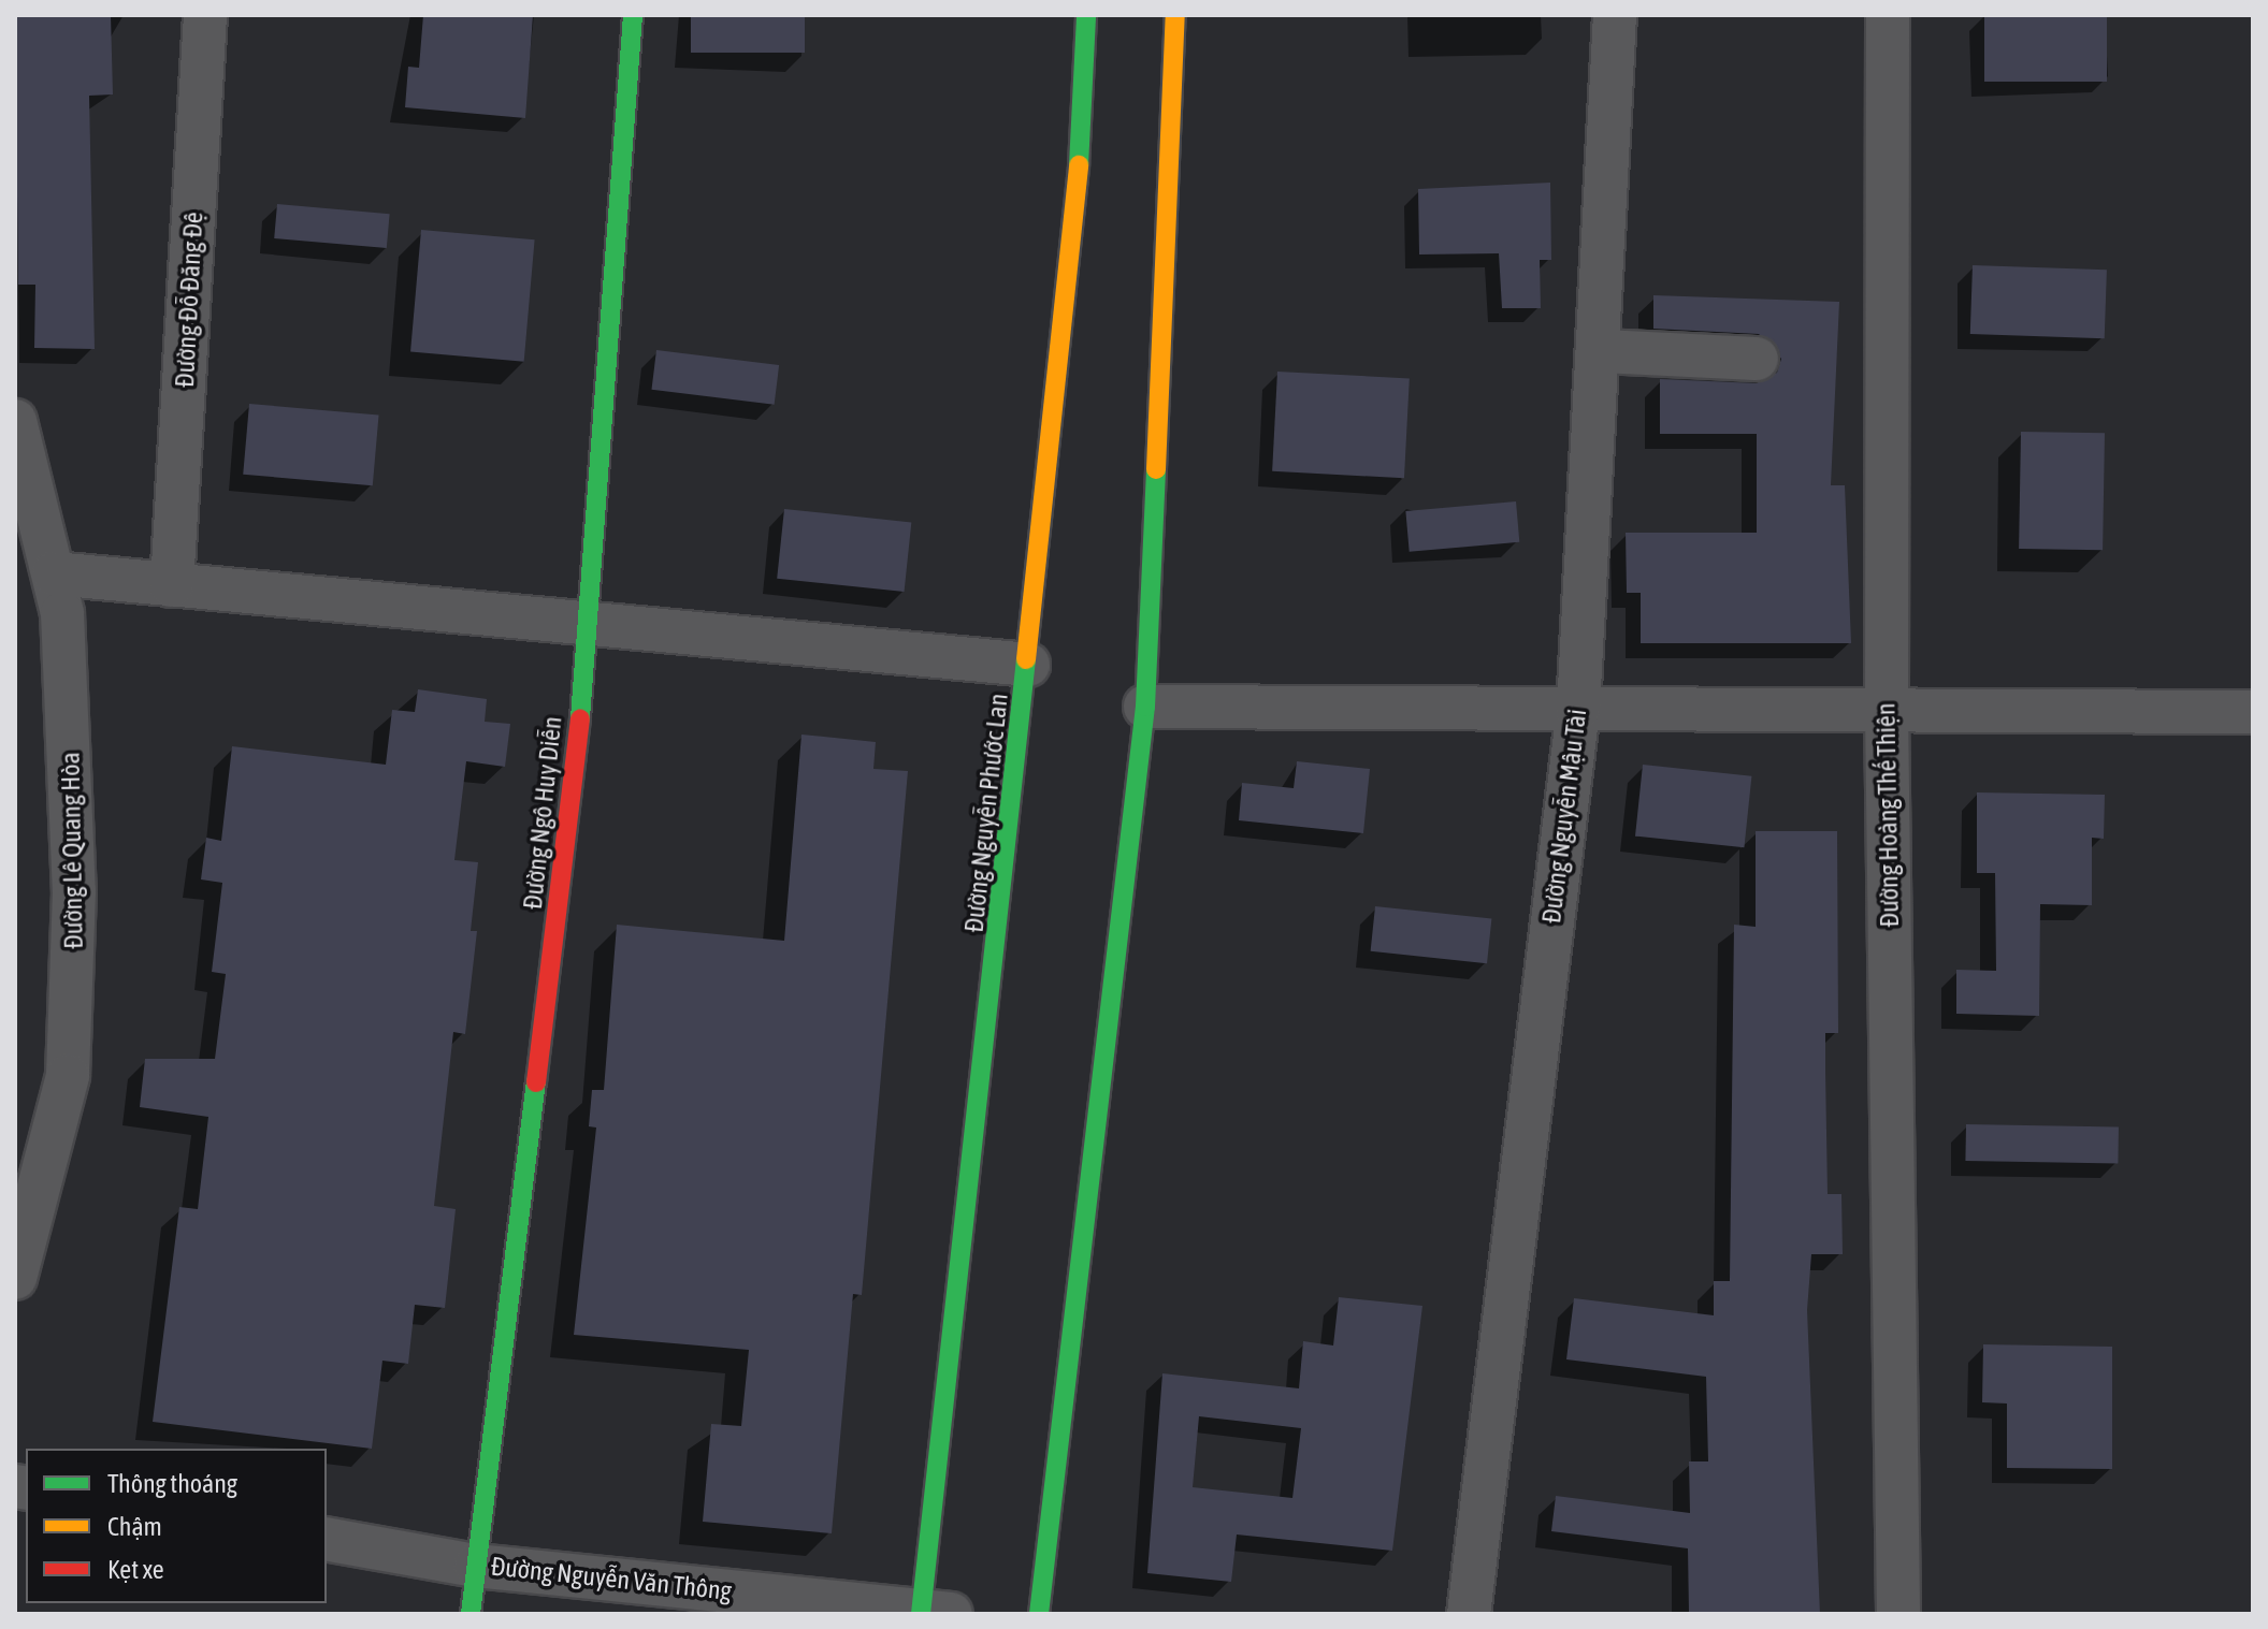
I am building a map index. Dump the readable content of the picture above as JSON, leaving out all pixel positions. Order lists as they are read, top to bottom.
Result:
{
  "streets": {
    "main road": ["Đường Ngô Huy Diễn", "Đường Nguyễn Phước Lan"],
    "street": [
      "Đường Đỗ Đăng Đệ",
      "Đường Hoàng Thế Thiện",
      "Đường Nguyễn Mậu Tài",
      "Đường Lê Quang Hòa",
      "Đường Nguyễn Văn Thông"
    ]
  },
  "crossings": [
    ["Đường Ngô Huy Diễn", "Đường Nguyễn Văn Thông"],
    ["Đường Nguyễn Phước Lan", "Đường Nguyễn Văn Thông"]
  ],
  "legend": ["Thông thoáng", "Chậm", "Kẹt xe"]
}
